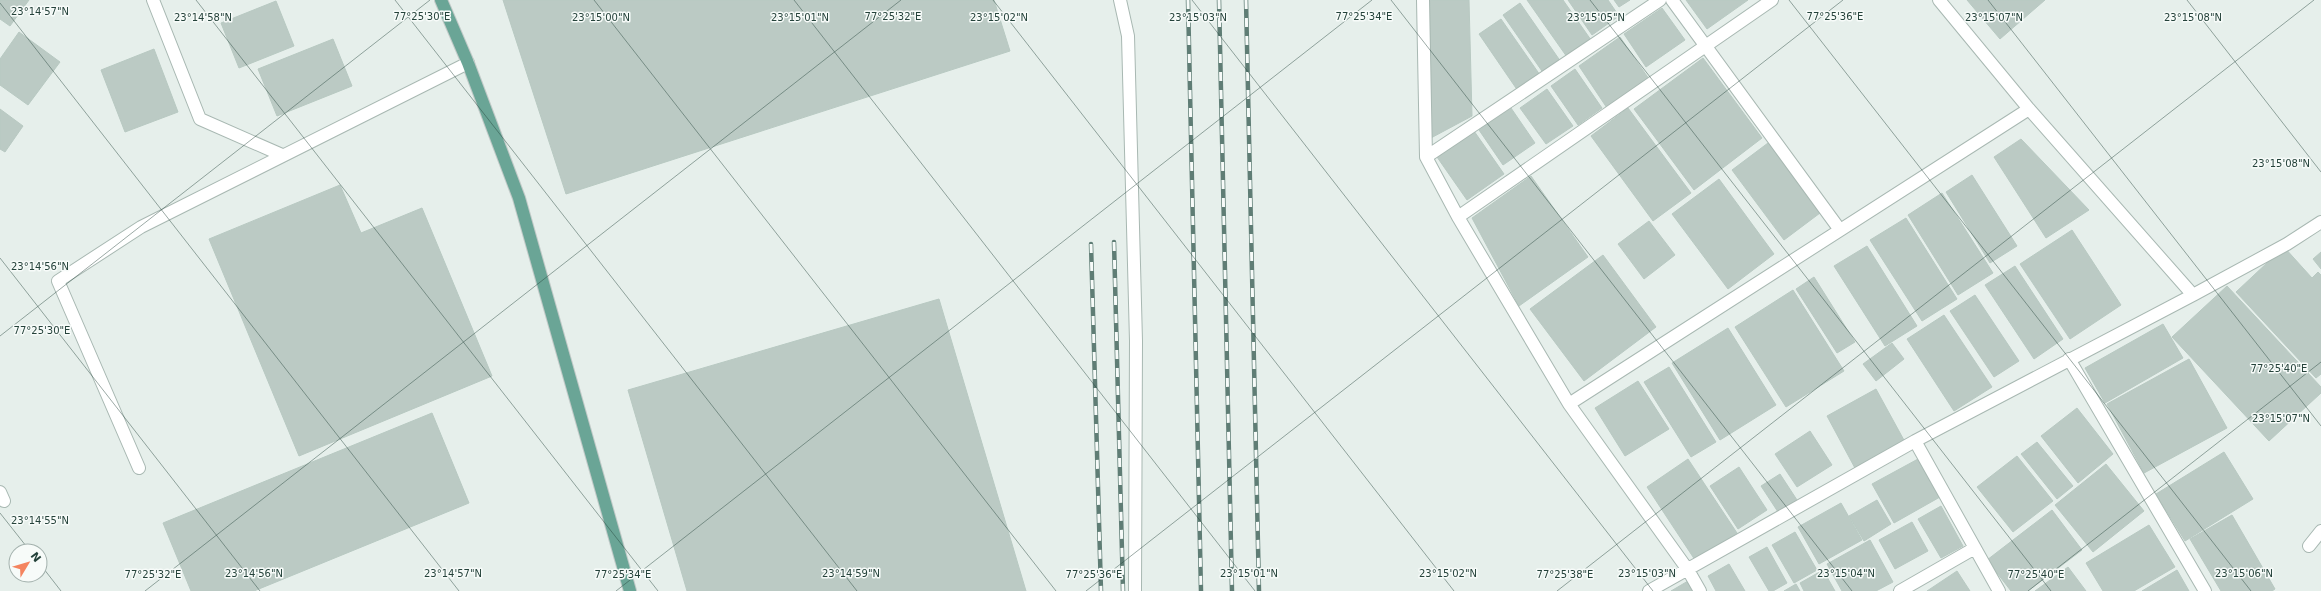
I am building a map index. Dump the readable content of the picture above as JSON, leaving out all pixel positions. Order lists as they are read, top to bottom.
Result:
{
  "north": "top right",
  "coordinates": [
    "23°14'57\"N",
    "77°25'30\"E",
    "77°25'32\"E",
    "77°25'34\"E",
    "77°25'36\"E",
    "23°15'08\"N",
    "23°15'07\"N",
    "23°14'58\"N",
    "23°15'00\"N",
    "23°15'01\"N",
    "23°15'02\"N",
    "23°15'03\"N",
    "23°15'05\"N",
    "23°14'56\"N",
    "77°25'40\"E",
    "23°14'55\"N",
    "23°14'59\"N",
    "23°15'04\"N",
    "23°15'06\"N",
    "77°25'38\"E"
  ]
}
